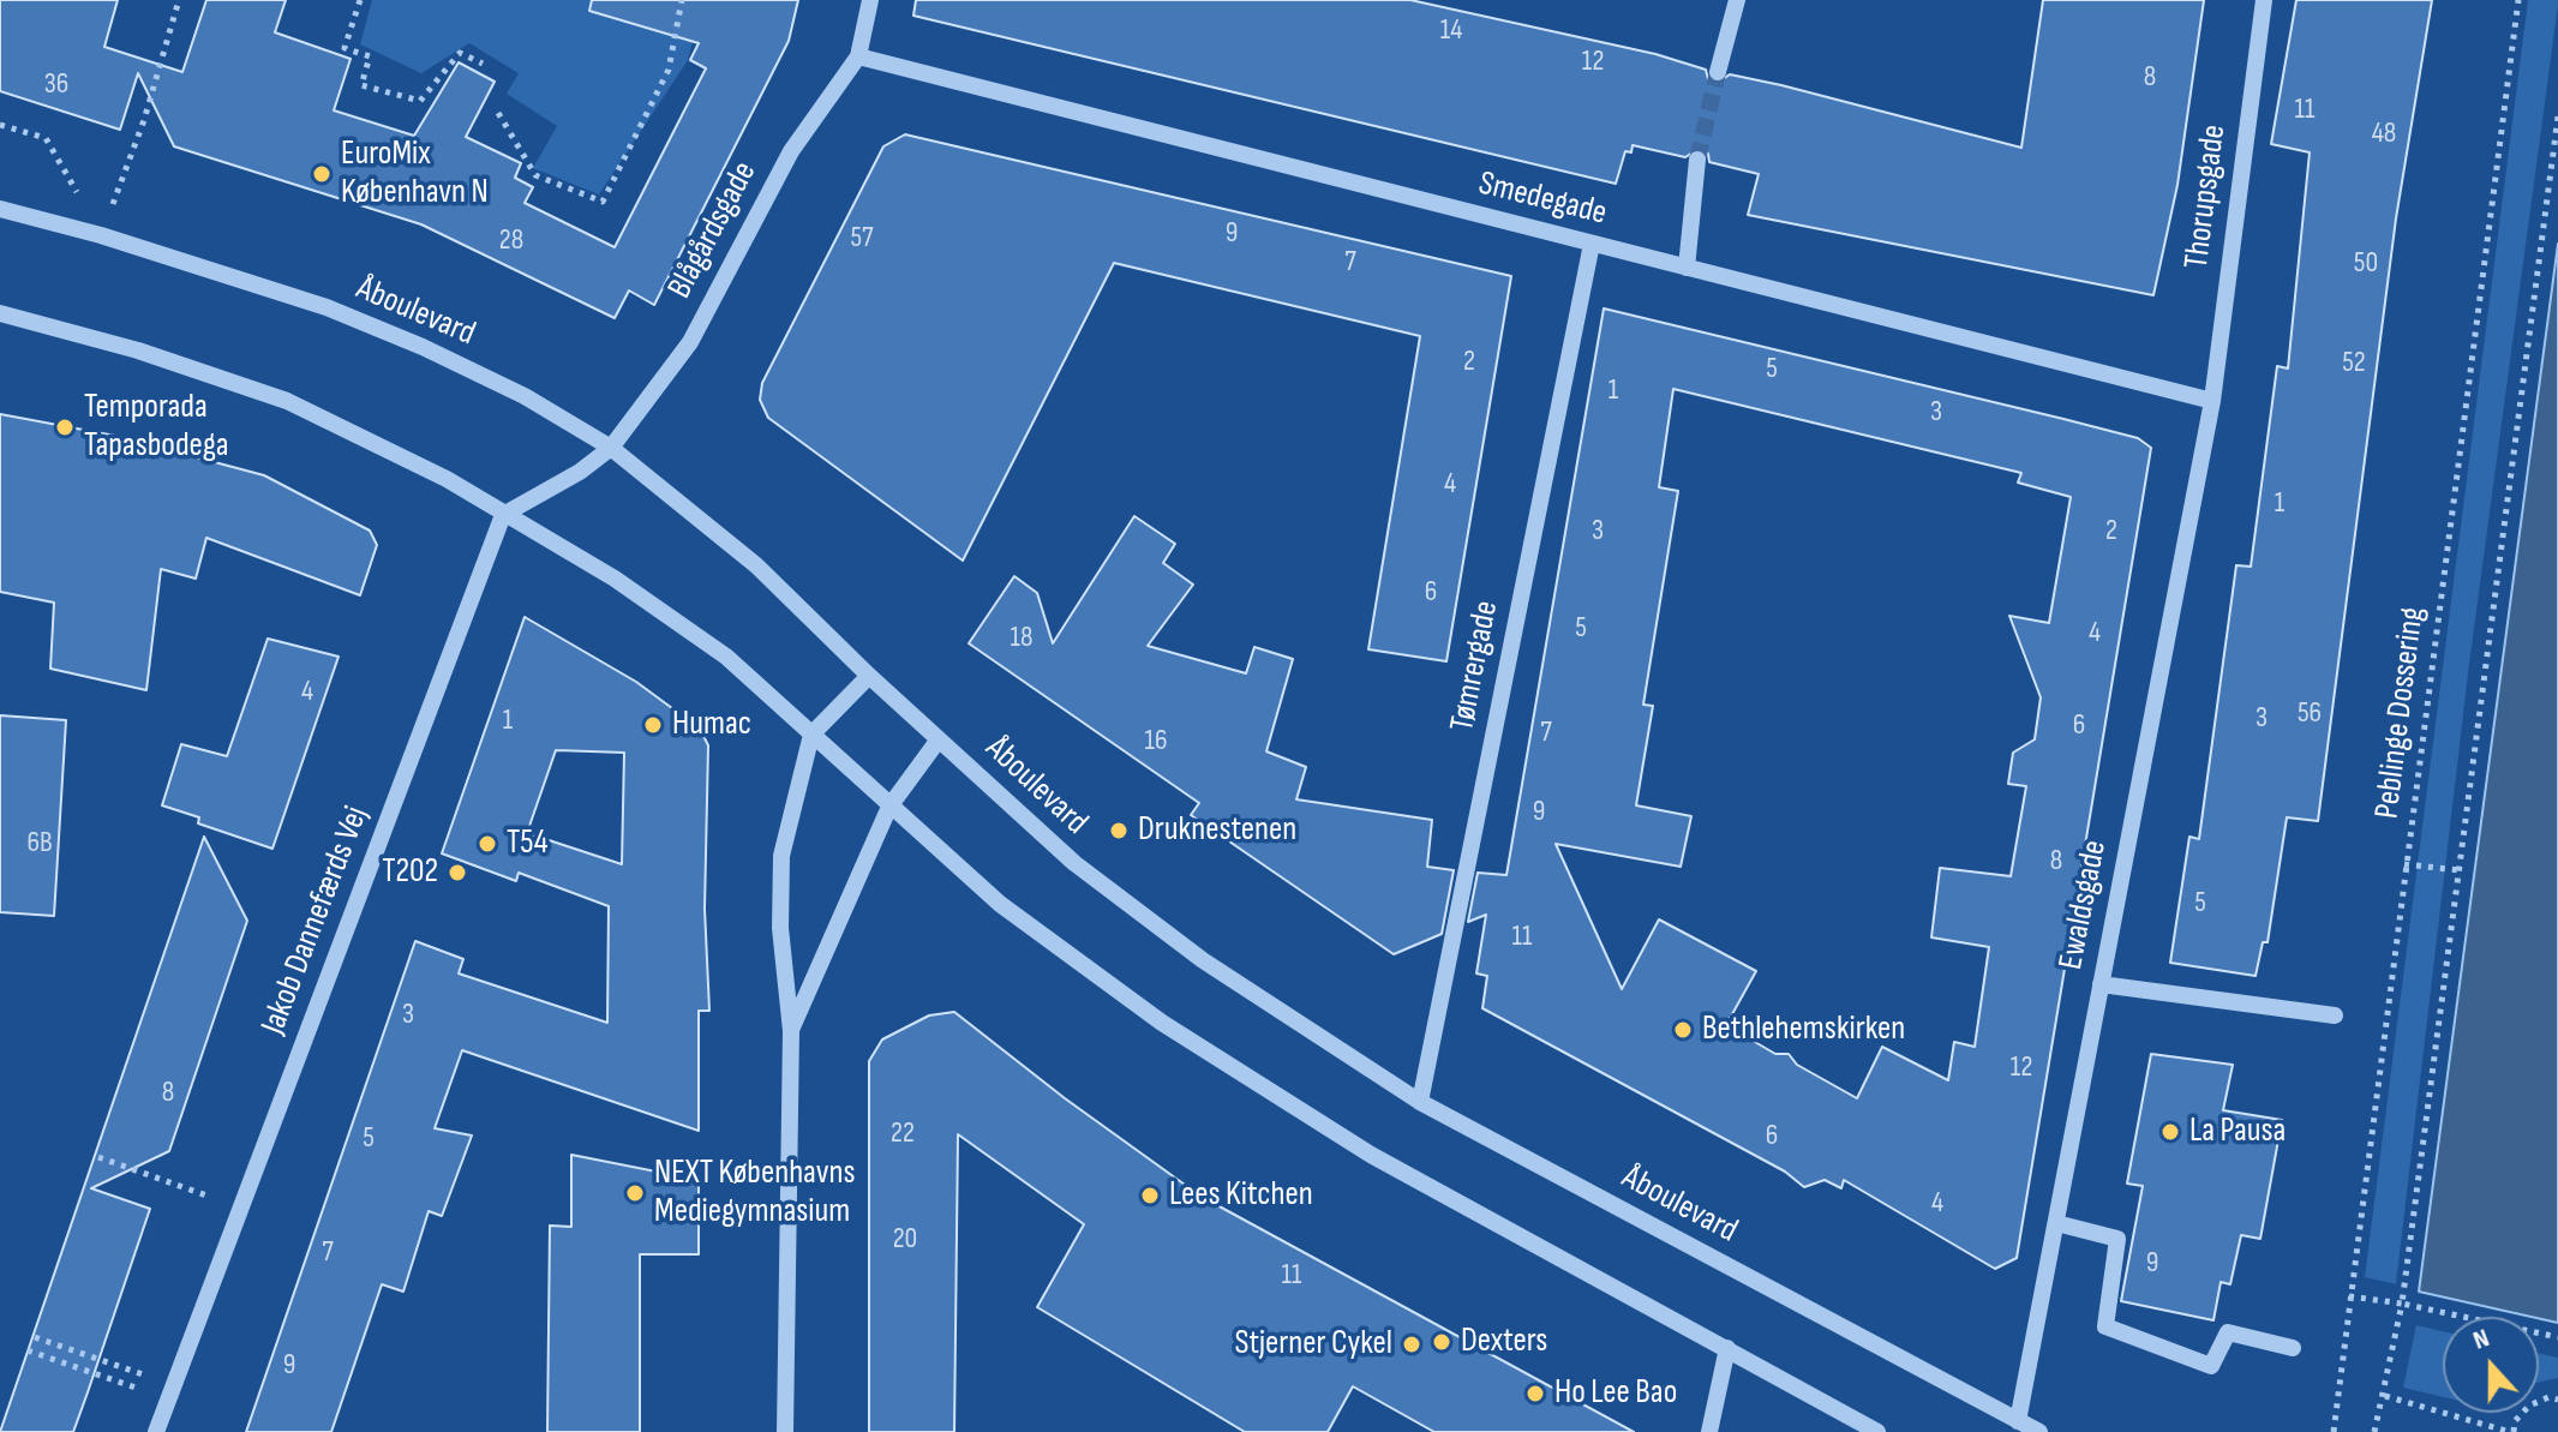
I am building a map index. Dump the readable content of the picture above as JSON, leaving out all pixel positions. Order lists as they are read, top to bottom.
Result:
{
  "streets": {
    "street": [
      "Thorupsgade",
      "Smedegade",
      "Blågårdsgade",
      "Åboulevard",
      "Tømrergade",
      "Ewaldsgade",
      "Jakob Dannefærds Vej"
    ],
    "path": ["Peblinge Dossering"]
  },
  "crossings": [
    ["Thorupsgade", "Smedegade"],
    ["Thorupsgade", "Ewaldsgade"],
    ["Smedegade", "Blågårdsgade"],
    ["Smedegade", "Tømrergade"],
    ["Smedegade", "Ewaldsgade"],
    ["Blågårdsgade", "Åboulevard"],
    ["Blågårdsgade", "Jakob Dannefærds Vej"],
    ["Åboulevard", "Tømrergade"],
    ["Åboulevard", "Ewaldsgade"]
  ],
  "places": [
    "EuroMix København N",
    "Temporada Tapasbodega",
    "Humac",
    "Druknestenen",
    "T54",
    "T202",
    "Bethlehemskirken",
    "La Pausa",
    "NEXT Københavns Mediegymnasium",
    "Lees Kitchen",
    "Dexters",
    "Stjerner Cykel",
    "Ho Lee Bao"
  ],
  "house_numbers": [
    "14",
    "12",
    "8",
    "36",
    "11",
    "48",
    "9",
    "57",
    "28",
    "7",
    "50",
    "2",
    "52",
    "5",
    "1",
    "3",
    "4",
    "1",
    "3",
    "2",
    "6",
    "5",
    "4",
    "18",
    "4",
    "56",
    "3",
    "1",
    "6",
    "7",
    "16",
    "9",
    "6B",
    "8",
    "5",
    "11",
    "3",
    "12",
    "8",
    "22",
    "6",
    "5",
    "4",
    "20",
    "7",
    "9",
    "11",
    "9"
  ],
  "north": "top"
}
